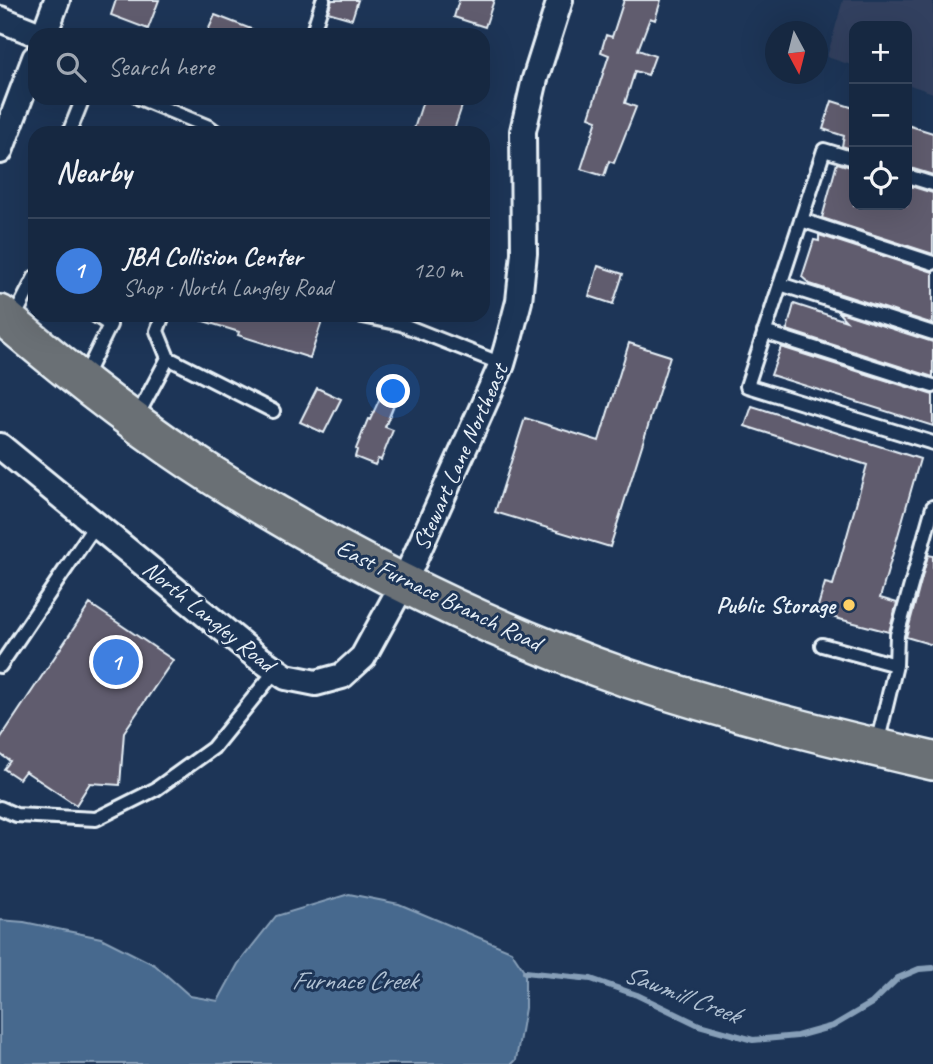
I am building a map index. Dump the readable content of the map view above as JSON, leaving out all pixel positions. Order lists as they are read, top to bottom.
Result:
{
  "streets": {
    "main road": ["East Furnace Branch Road"],
    "street": ["Stewart Lane Northeast", "North Langley Road"]
  },
  "crossings": [
    ["Stewart Lane Northeast", "East Furnace Branch Road"],
    ["Stewart Lane Northeast", "North Langley Road"],
    ["East Furnace Branch Road", "North Langley Road"]
  ],
  "water": ["Furnace Creek", "Sawmill Creek"],
  "places": ["Public Storage"],
  "north": "bottom",
  "page": {
    "map_buttons": ["+", "−"],
    "search": "Search here",
    "heading": "Nearby",
    "list": [
      {
        "mark": "1",
        "name": "JBA Collision Center",
        "note": "Shop · North Langley Road",
        "value": "120 m"
      }
    ],
    "pins": "1"
  }
}
